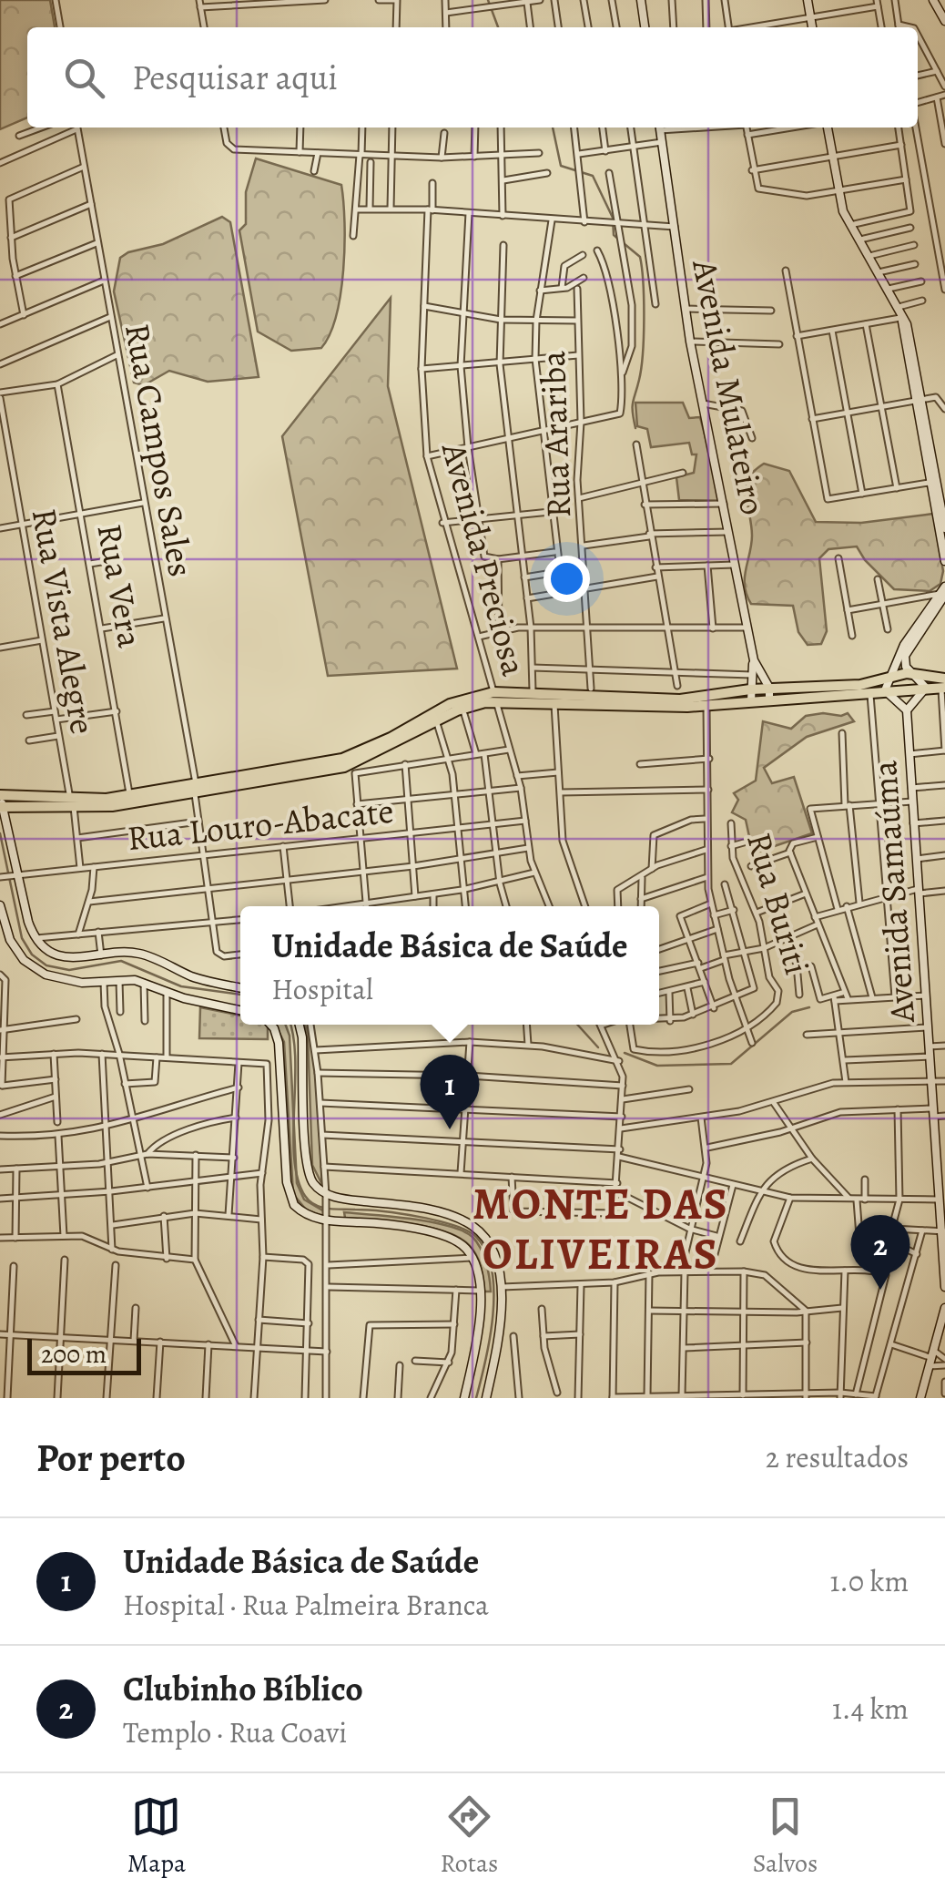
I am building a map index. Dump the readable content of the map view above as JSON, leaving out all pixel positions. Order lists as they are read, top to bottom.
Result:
{
  "streets": {
    "street": [
      "Avenida Mulateiro",
      "Rua Arariba",
      "Rua Campos Sales",
      "Avenida Preciosa",
      "Rua Vera",
      "Rua Vista Alegre",
      "Rua Louro-Abacate",
      "Avenida Samaúma",
      "Rua Buriti"
    ]
  },
  "crossings": [
    ["Rua Campos Sales", "Rua Louro-Abacate"],
    ["Avenida Preciosa", "Rua Louro-Abacate"],
    ["Rua Vista Alegre", "Rua Louro-Abacate"]
  ],
  "districts": ["MONTE DAS OLIVEIRAS"],
  "scale_bar": "200 m",
  "page": {
    "search": "Pesquisar aqui",
    "popup": ["Unidade Básica de Saúde", "Hospital"],
    "pins": ["1", "2"],
    "scale": "200 m",
    "heading": ["Por perto", "2 resultados"],
    "list": [
      {
        "mark": "1",
        "name": "Unidade Básica de Saúde",
        "note": "Hospital · Rua Palmeira Branca",
        "value": "1.0 km"
      },
      {
        "mark": "2",
        "name": "Clubinho Bíblico",
        "note": "Templo · Rua Coavi",
        "value": "1.4 km"
      }
    ],
    "nav": ["Mapa", "Rotas", "Salvos"]
  }
}
